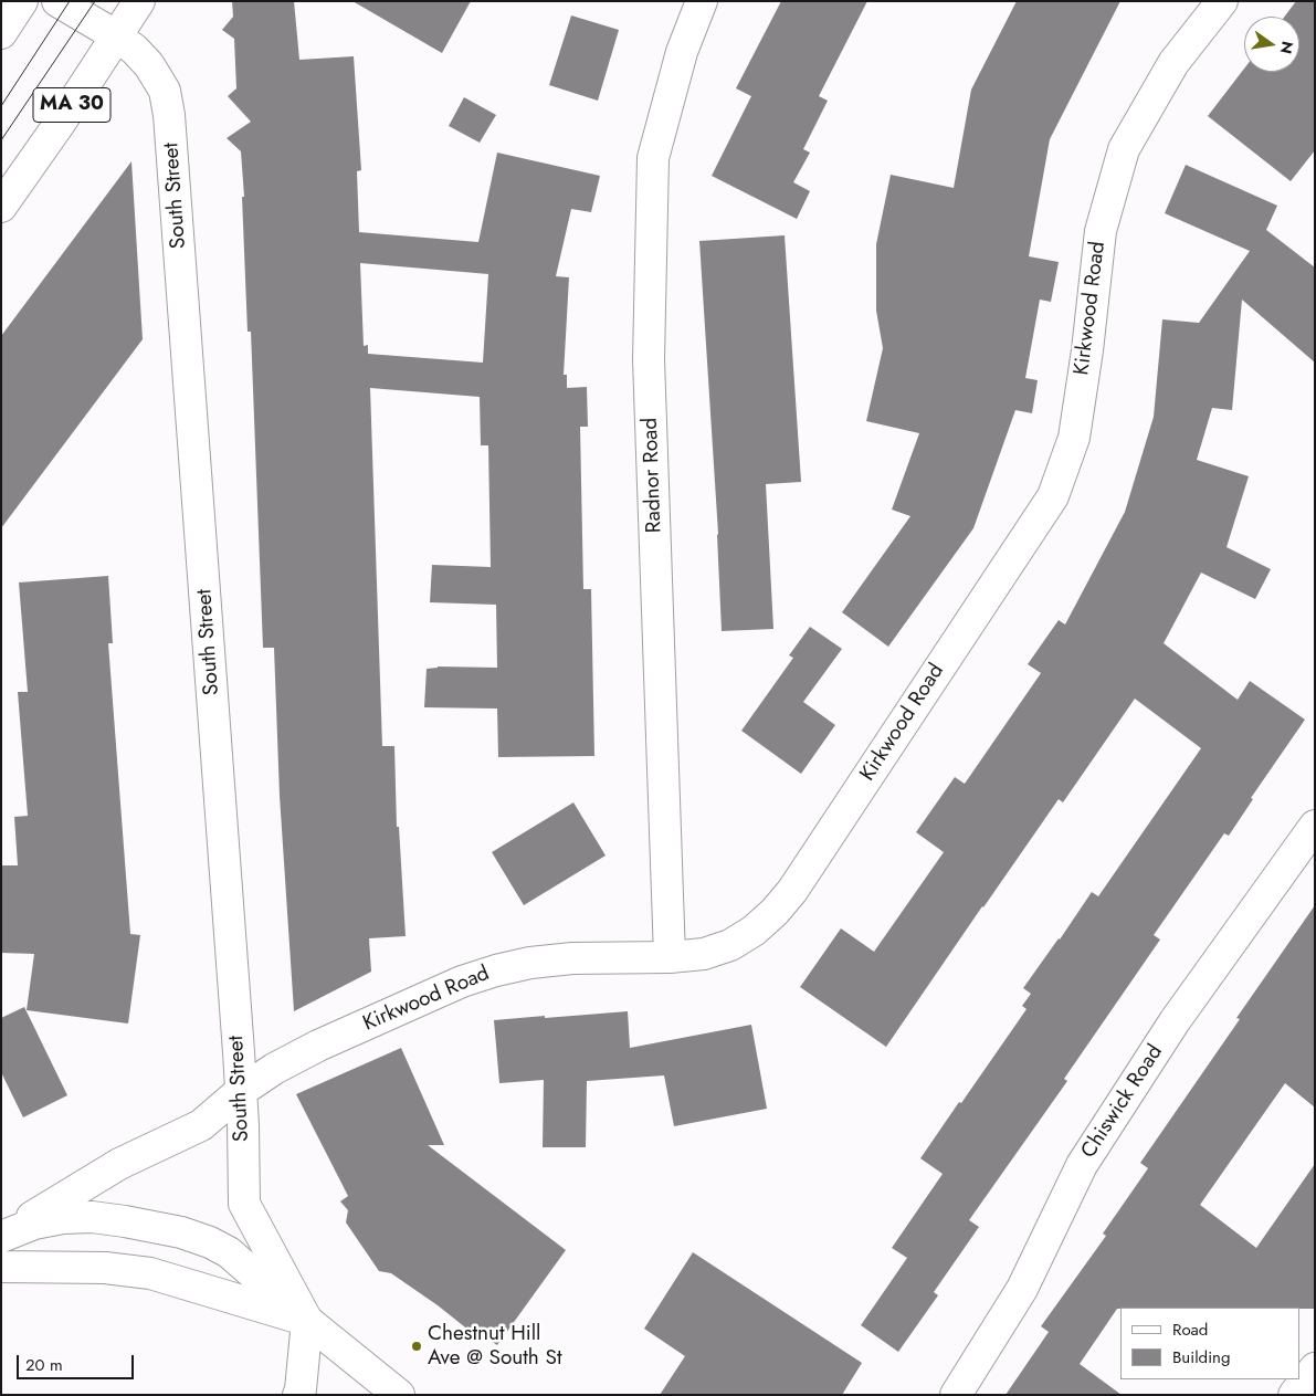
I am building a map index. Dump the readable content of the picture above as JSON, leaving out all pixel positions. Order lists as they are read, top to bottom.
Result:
{
  "streets": {
    "street": [
      "MA 30",
      "South Street",
      "Kirkwood Road",
      "Radnor Road",
      "Chiswick Road"
    ]
  },
  "crossings": [
    ["MA 30", "South Street"],
    ["South Street", "Kirkwood Road"],
    ["Kirkwood Road", "Radnor Road"]
  ],
  "places": ["Chestnut Hill Ave @ South St"],
  "legend": ["Road", "Building"],
  "scale_bar": "20 m",
  "north": "right"
}
